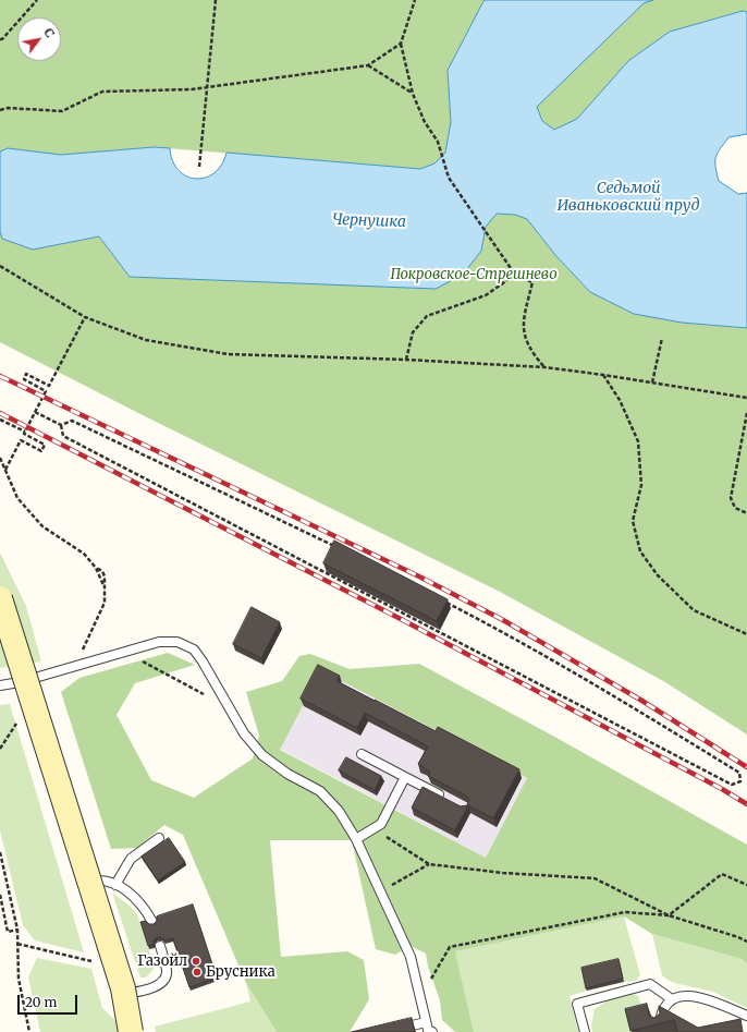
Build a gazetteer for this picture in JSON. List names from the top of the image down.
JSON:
{
  "water": ["Седьмой Иваньковский пруд", "Чернушка"],
  "parks": ["Покровское-Стрешнево"],
  "places": ["Газойл", "Брусника"],
  "scale_bar": "20 m",
  "north": "top right"
}
